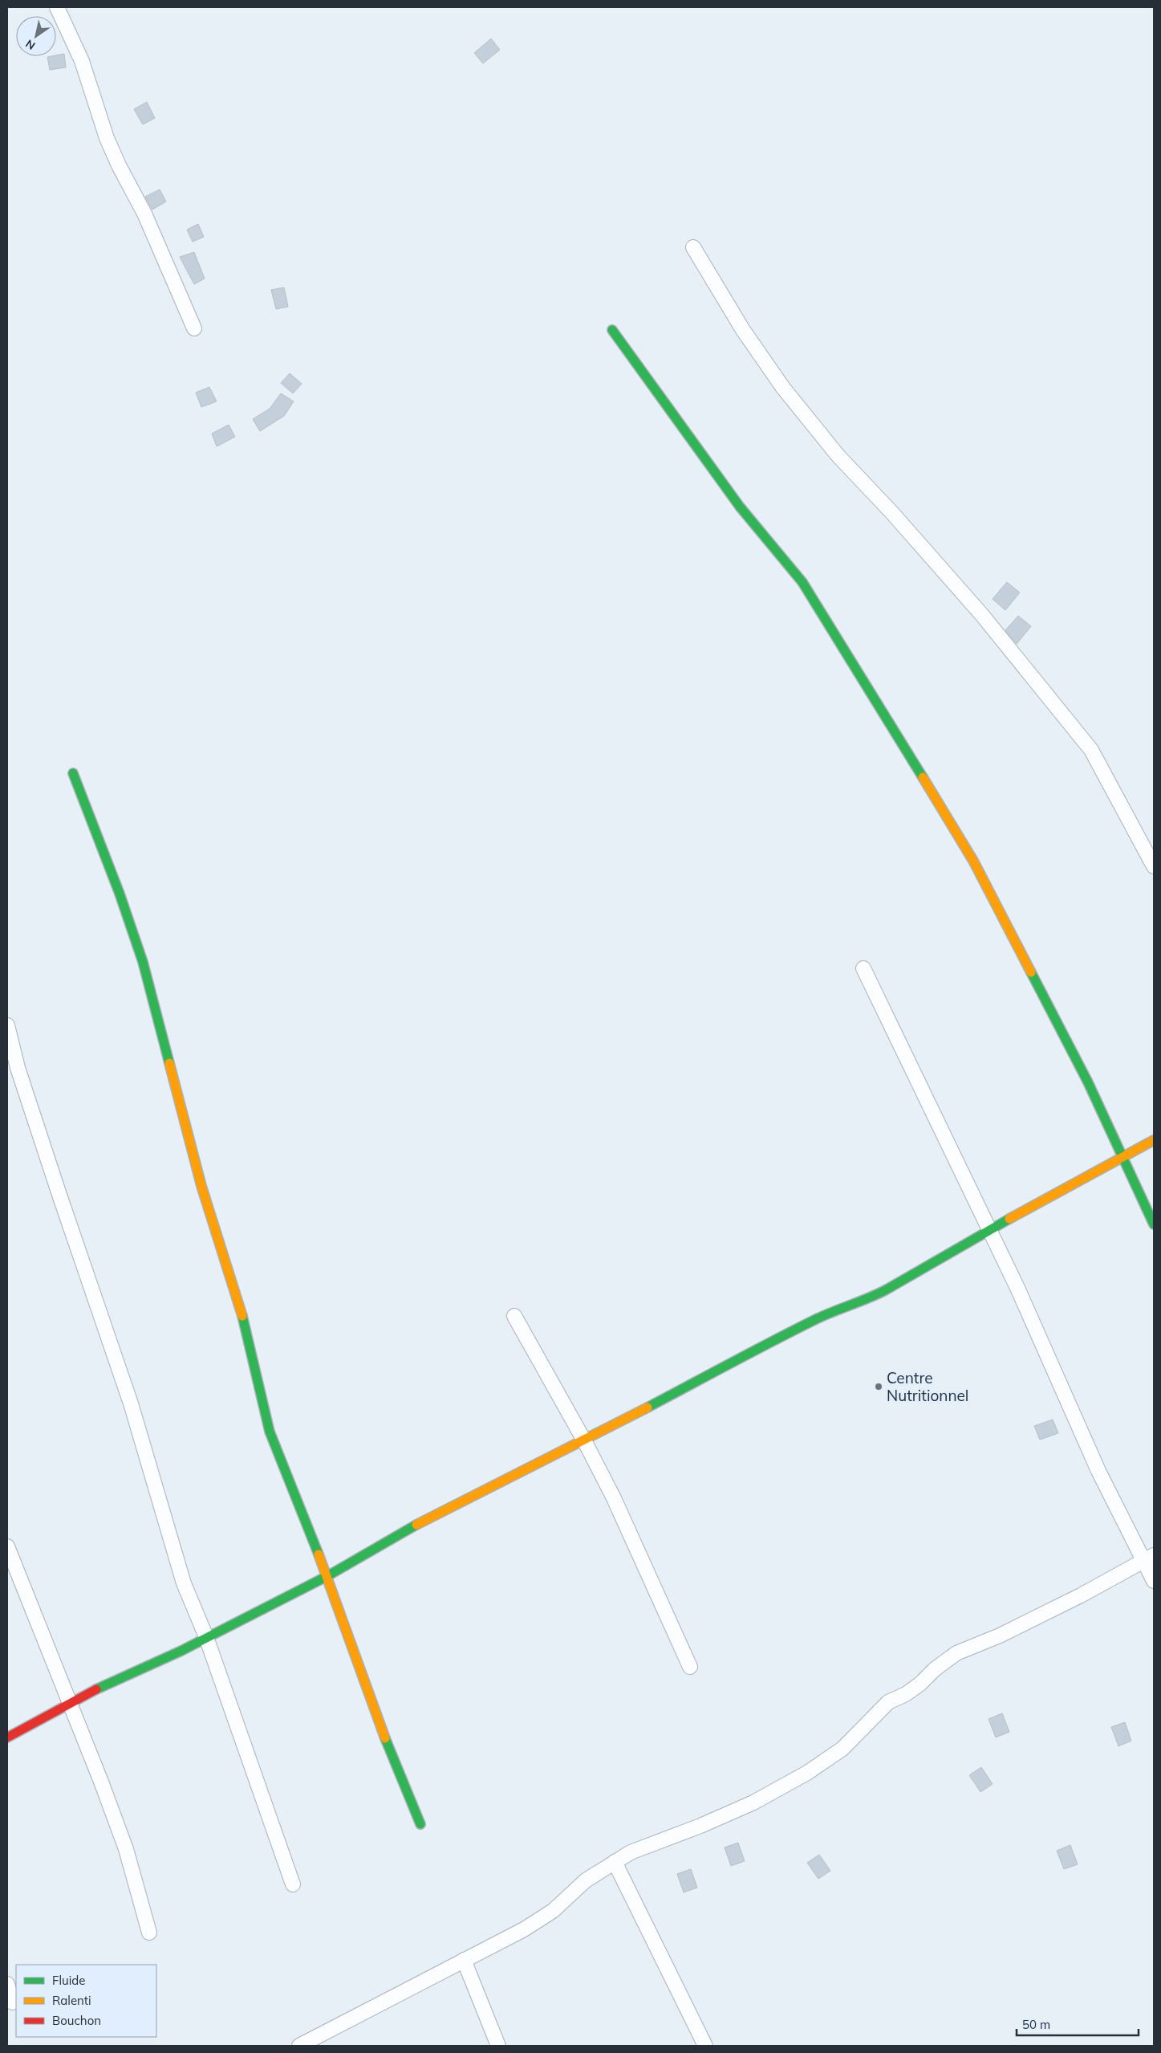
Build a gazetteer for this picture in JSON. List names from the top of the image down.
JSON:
{
  "places": ["Centre Nutritionnel"],
  "legend": ["Fluide", "Ralenti", "Bouchon"],
  "scale_bar": "50 m",
  "north": "bottom left"
}
